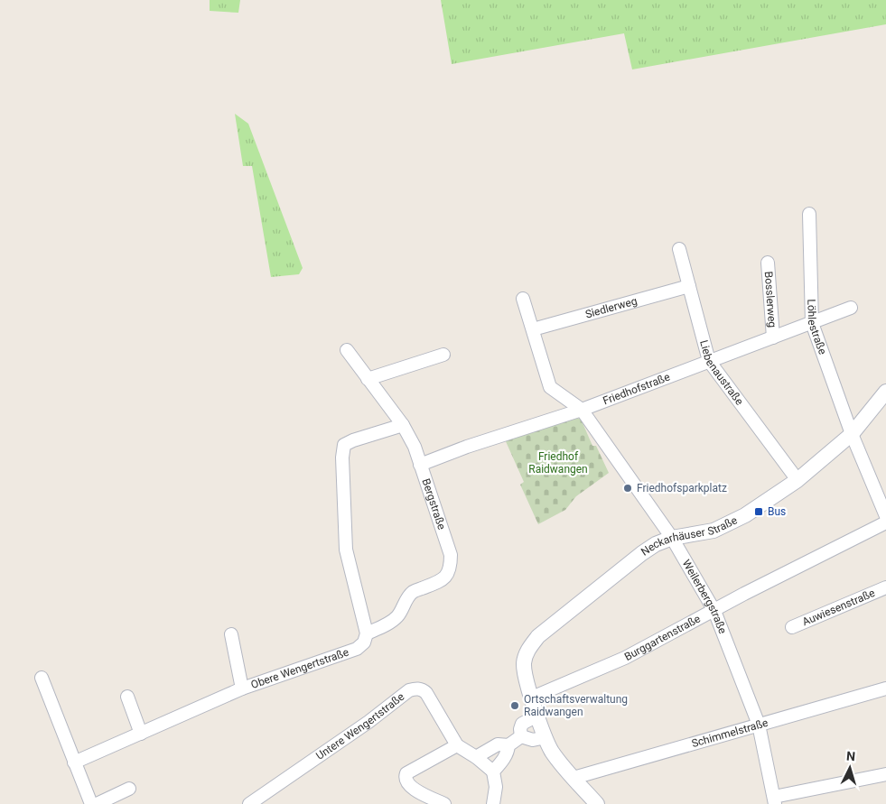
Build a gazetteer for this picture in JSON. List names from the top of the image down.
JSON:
{
  "streets": {
    "street": [
      "Bosslerweg",
      "Siedlerweg",
      "Löhlestraße",
      "Liebenaustraße",
      "Friedhofstraße",
      "Bergstraße",
      "Neckarhäuser Straße",
      "Weilerbergstraße",
      "Auwiesenstraße",
      "Burggartenstraße",
      "Obere Wengertstraße",
      "Untere Wengertstraße",
      "Schimmelstraße"
    ]
  },
  "crossings": [
    ["Bosslerweg", "Friedhofstraße"],
    ["Siedlerweg", "Liebenaustraße"],
    ["Siedlerweg", "Weilerbergstraße"],
    ["Löhlestraße", "Friedhofstraße"],
    ["Löhlestraße", "Neckarhäuser Straße"],
    ["Liebenaustraße", "Friedhofstraße"],
    ["Liebenaustraße", "Neckarhäuser Straße"],
    ["Friedhofstraße", "Bergstraße"],
    ["Friedhofstraße", "Weilerbergstraße"],
    ["Bergstraße", "Obere Wengertstraße"],
    ["Neckarhäuser Straße", "Weilerbergstraße"],
    ["Neckarhäuser Straße", "Burggartenstraße"],
    ["Neckarhäuser Straße", "Schimmelstraße"],
    ["Weilerbergstraße", "Burggartenstraße"],
    ["Weilerbergstraße", "Schimmelstraße"]
  ],
  "parks": ["Friedhof Raidwangen"],
  "places": {
    "other": ["Friedhofsparkplatz", "Ortschaftsverwaltung Raidwangen"],
    "transit": ["Bus"]
  },
  "north": "top"
}
